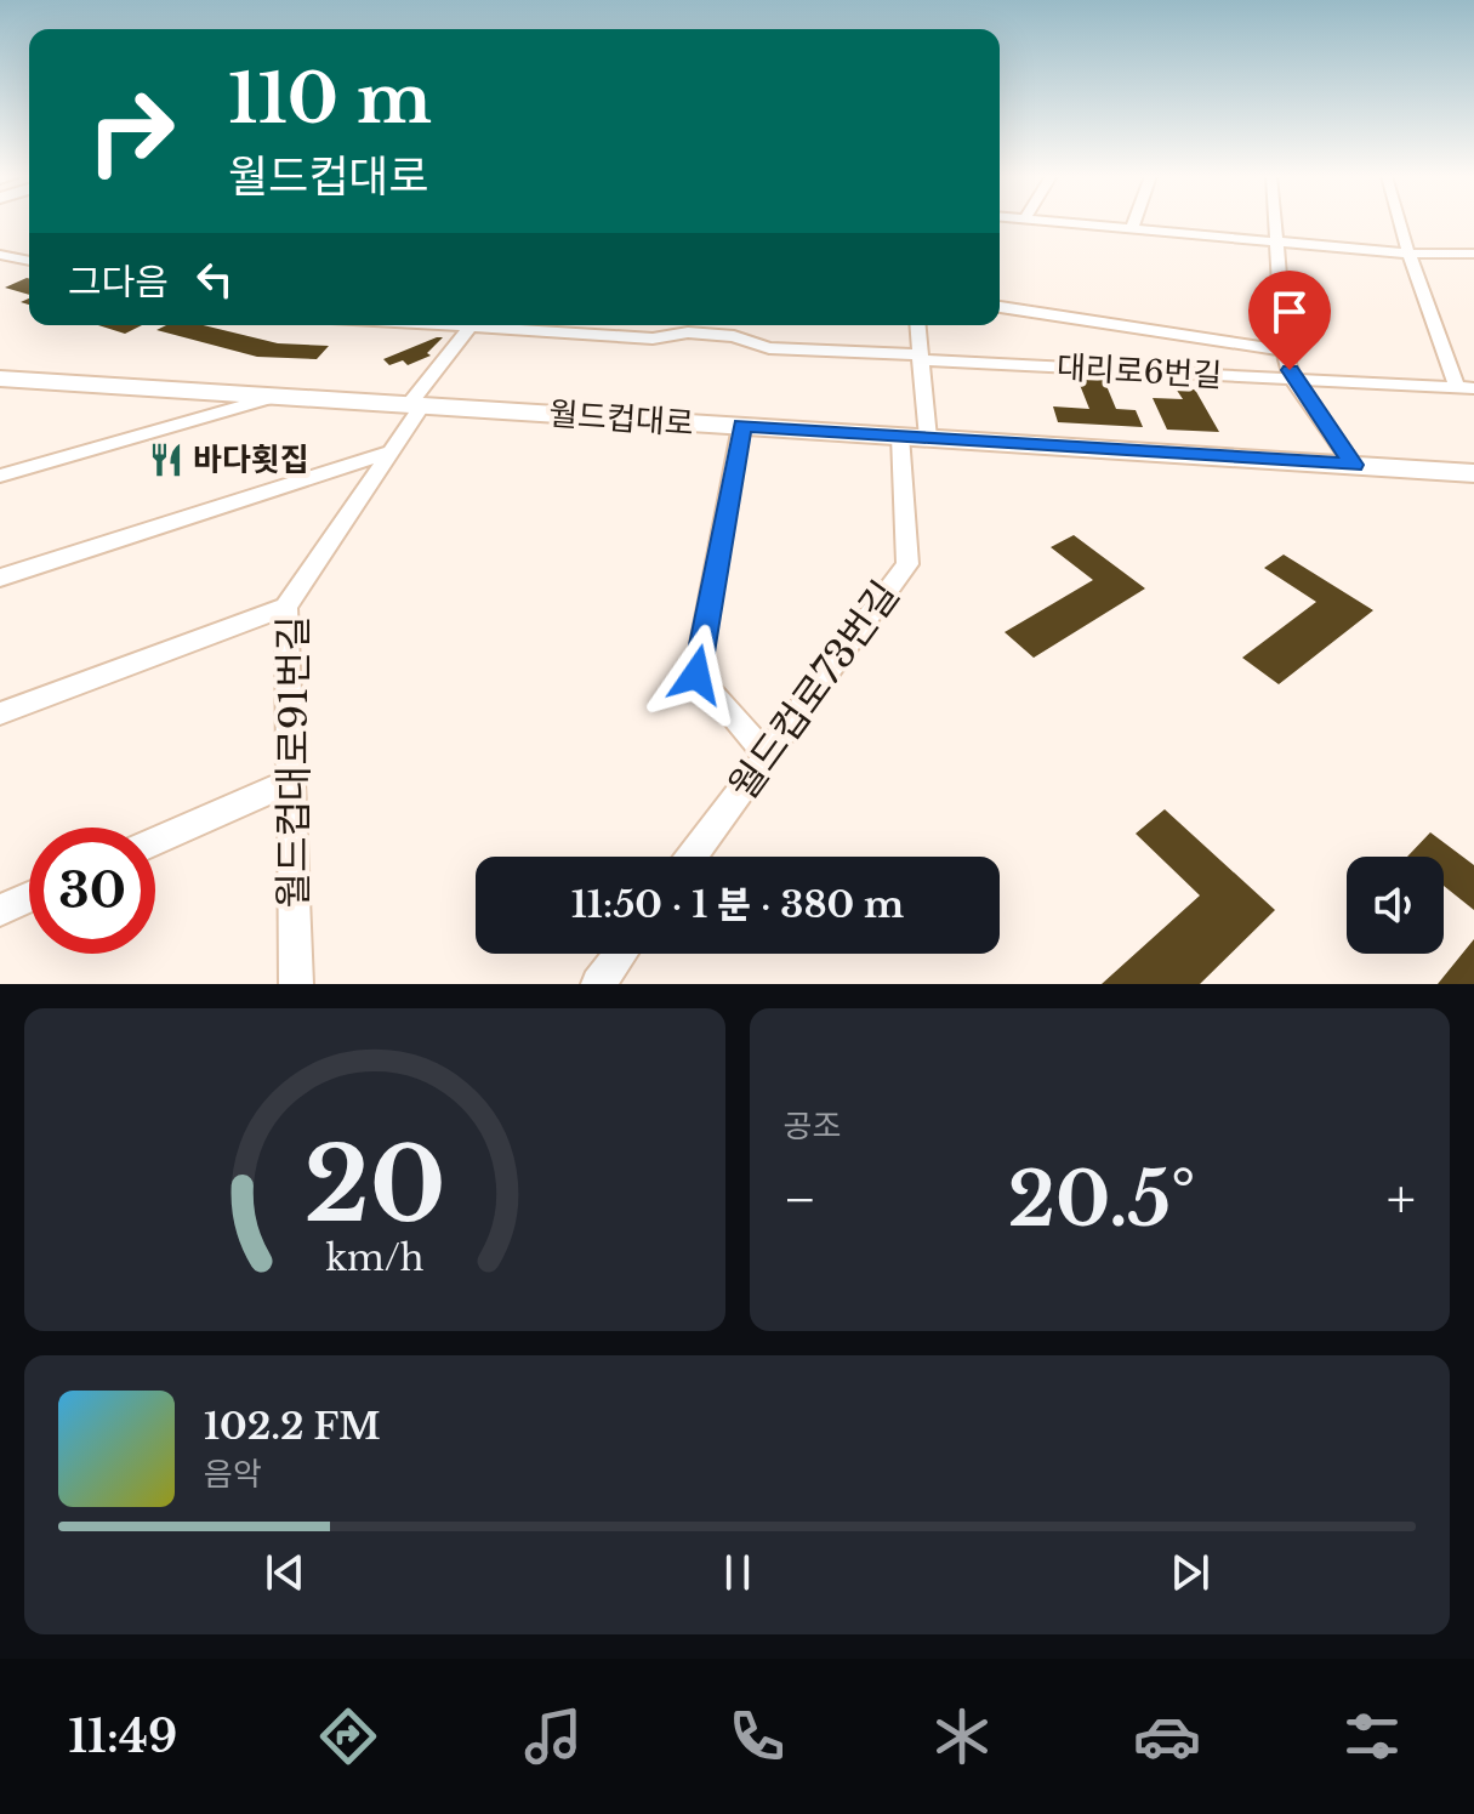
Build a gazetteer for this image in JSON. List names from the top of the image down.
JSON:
{
  "streets": {
    "main road": ["월드컵대로"],
    "street": ["대리로6번길", "월드컵로73번길", "월드컵대로91번길"]
  },
  "crossings": [
    ["월드컵대로", "월드컵로73번길"],
    ["월드컵대로", "월드컵대로91번길"]
  ],
  "places": {
    "restaurant": ["바다횟집"]
  },
  "page": {
    "turn": ["110 m", "월드컵대로"],
    "then": "그다음",
    "limit": "30",
    "trip": "11:50 · 1 분 · 380 m",
    "tile": "공조",
    "heat": ["−", "20.5°", "+"],
    "song": ["102.2 FM", "음악"],
    "tabs": "11:49",
    "gauge": ["20", "km/h"]
  }
}
